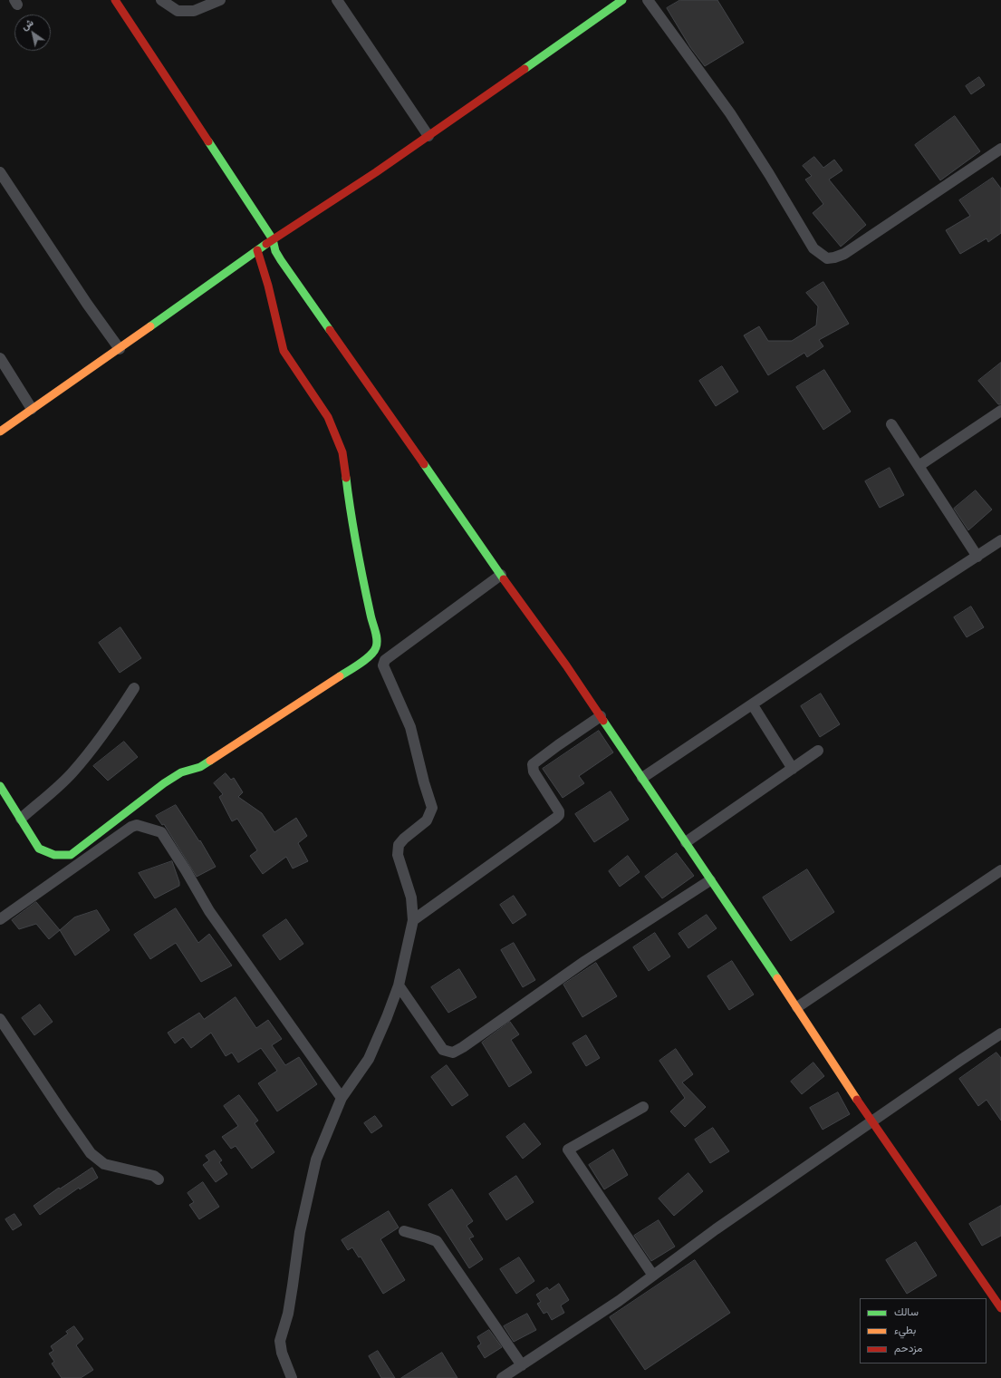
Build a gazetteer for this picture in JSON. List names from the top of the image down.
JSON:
{
  "legend": ["سالك", "بطيء", "مزدحم"],
  "north": "top left"
}
